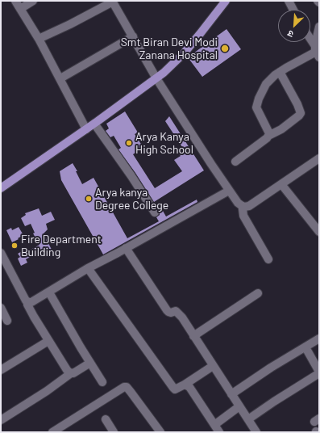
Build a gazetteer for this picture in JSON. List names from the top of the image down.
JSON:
{
  "places": [
    "Smt Biran Devi Modi Zanana Hospital",
    "Arya Kanya High School",
    "Arya kanya Degree College",
    "Fire Department Building"
  ],
  "north": "bottom left"
}
